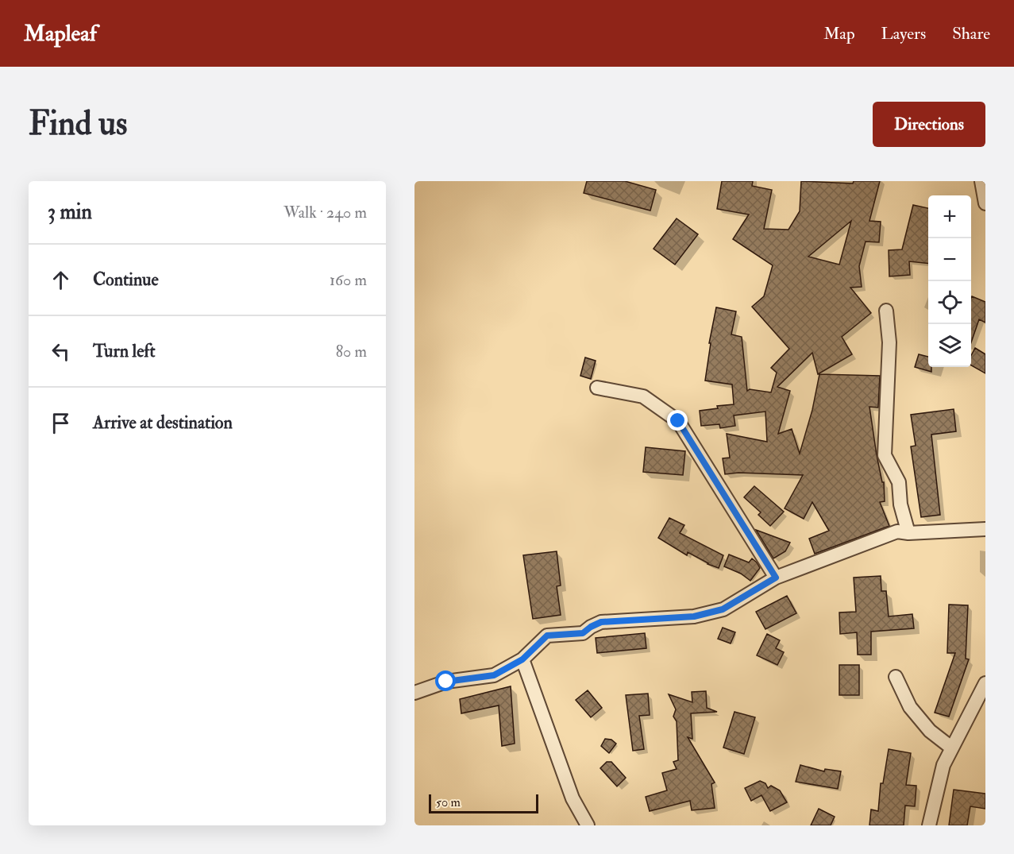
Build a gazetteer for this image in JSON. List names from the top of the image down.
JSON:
{
  "scale_bar": "50 m",
  "page": {
    "header": "Mapleaf",
    "nav": ["Map", "Layers", "Share"],
    "buttons": "Directions",
    "title": "Find us",
    "heading": ["3 min", "Walk · 240 m"],
    "map_buttons": ["+", "−"],
    "list": [
      ["Continue", "160 m"],
      ["Turn left", "80 m"],
      "Arrive at destination"
    ],
    "scale": "50 m"
  }
}
